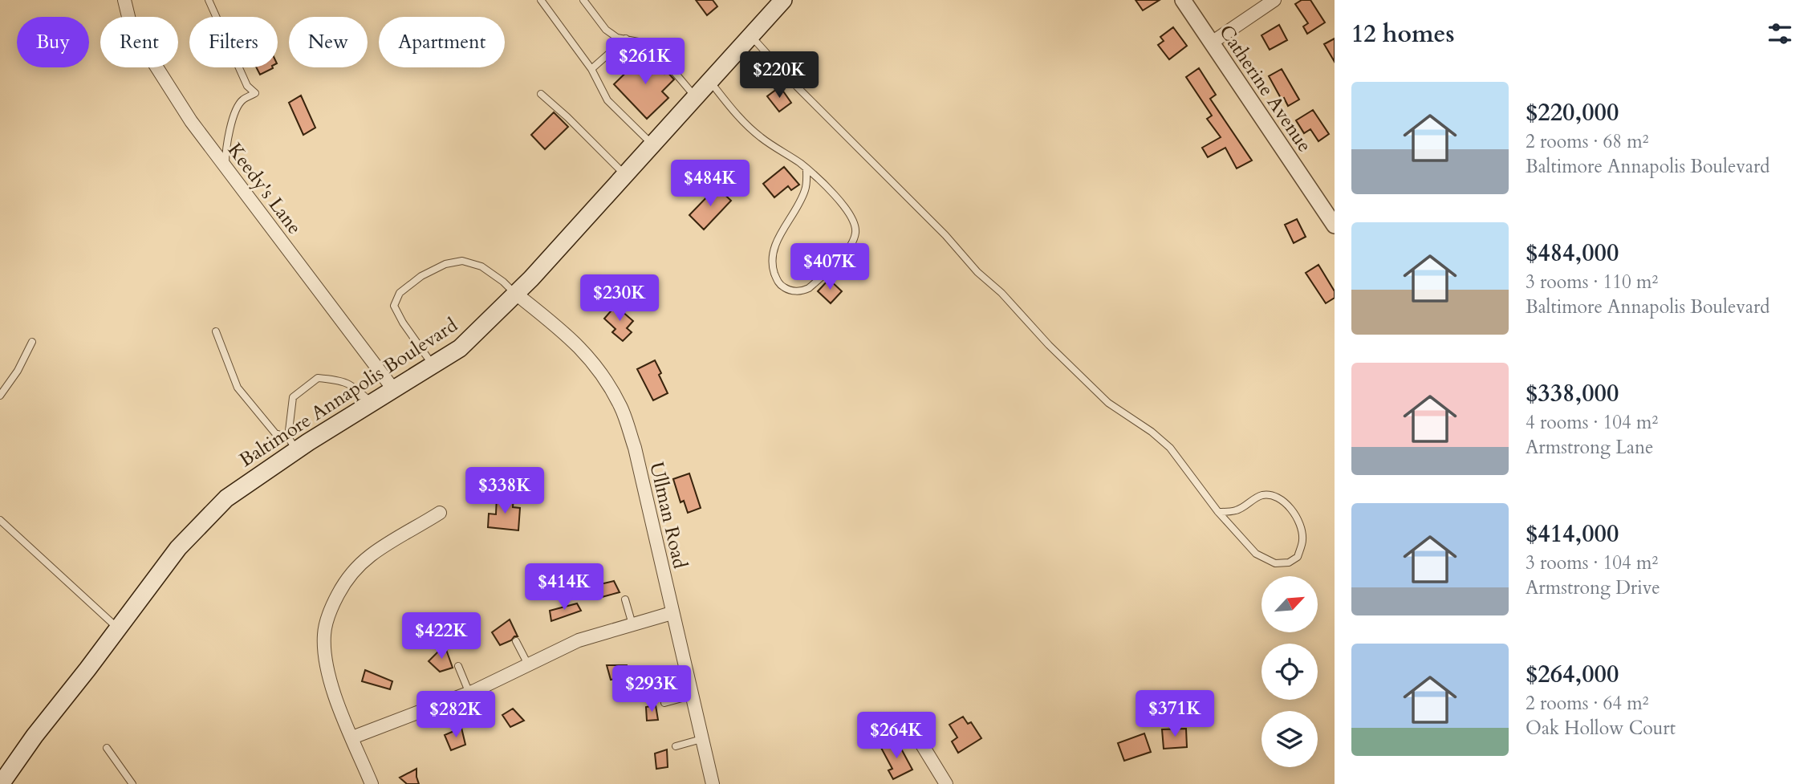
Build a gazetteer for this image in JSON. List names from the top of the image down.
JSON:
{
  "streets": {
    "main road": ["Baltimore Annapolis Boulevard"],
    "street": ["Catherine Avenue", "Keedy's Lane", "Ullman Road"]
  },
  "crossings": [
    ["Keedy's Lane", "Baltimore Annapolis Boulevard"],
    ["Baltimore Annapolis Boulevard", "Ullman Road"]
  ],
  "north": "top right",
  "page": {
    "heading": "12 homes",
    "chip": [
      "Buy",
      "Rent",
      "Filters",
      "New",
      "Apartment"
    ],
    "price": [
      "$261K",
      "$220K",
      "$484K",
      "$407K",
      "$230K",
      "$338K",
      "$414K",
      "$422K",
      "$293K",
      "$371K",
      "$282K",
      "$264K"
    ],
    "list": [
      {
        "name": "$220,000",
        "note": "2 rooms · 68 m² · Baltimore Annapolis Boulevard"
      },
      {
        "name": "$484,000",
        "note": "3 rooms · 110 m² · Baltimore Annapolis Boulevard"
      },
      {
        "name": "$338,000",
        "note": "4 rooms · 104 m² · Armstrong Lane"
      },
      {
        "name": "$414,000",
        "note": "3 rooms · 104 m² · Armstrong Drive"
      },
      {
        "name": "$264,000",
        "note": "2 rooms · 64 m² · Oak Hollow Court"
      }
    ]
  }
}
